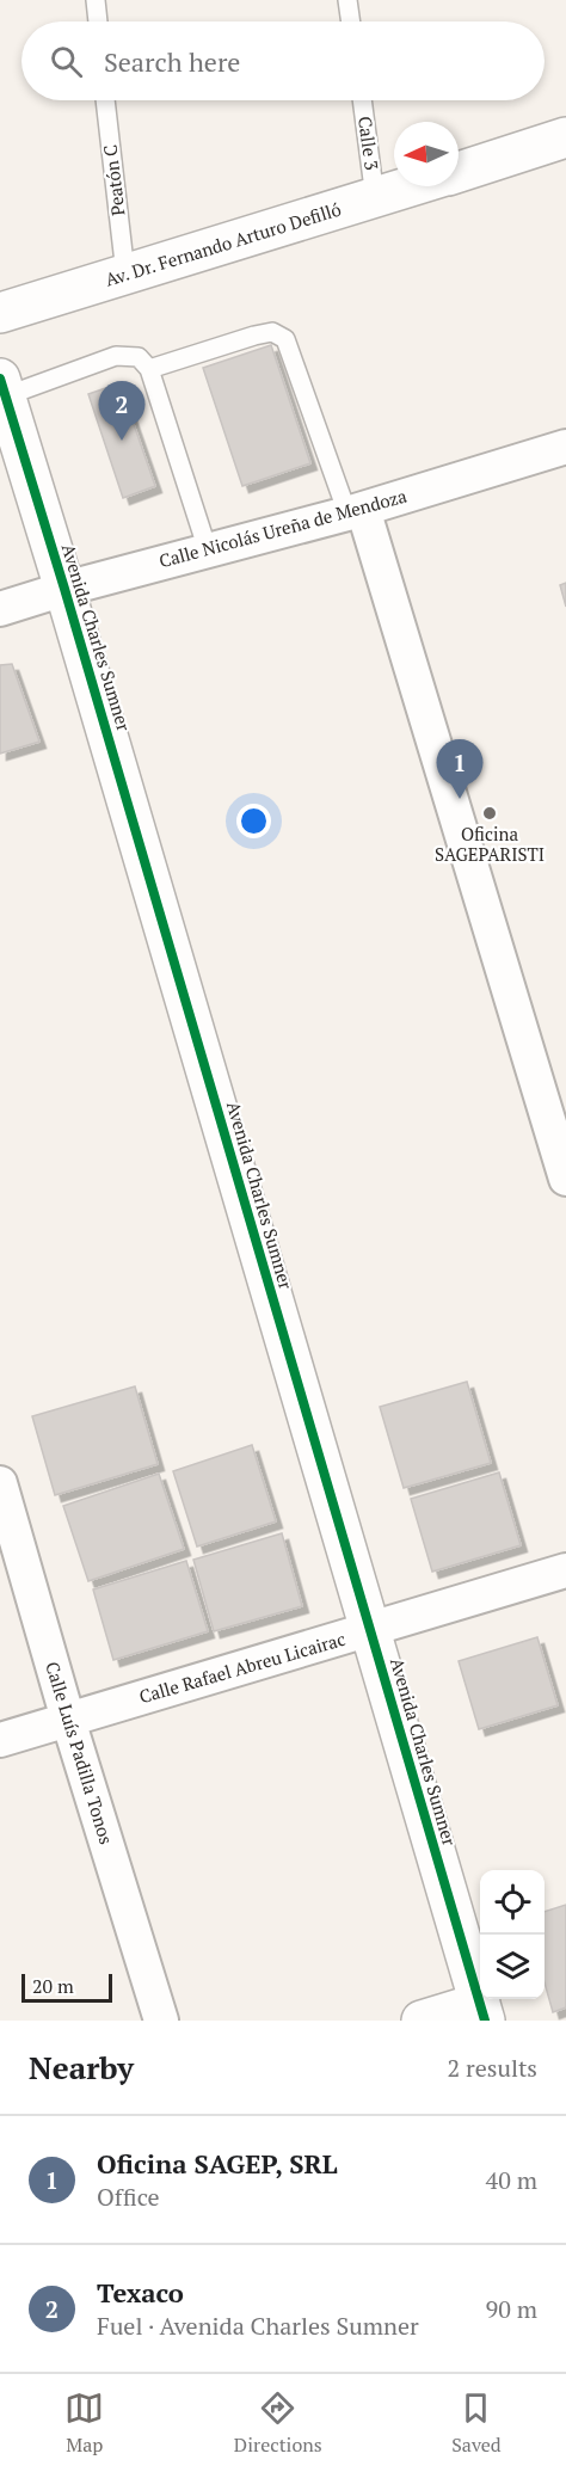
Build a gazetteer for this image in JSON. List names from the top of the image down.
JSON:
{
  "streets": {
    "street": [
      "Av. Dr. Fernando Arturo Defilló",
      "Calle Nicolás Ureña de Mendoza",
      "Avenida Charles Sumner",
      "Calle Rafael Abreu Licairac",
      "Calle Luís Padilla Tonos"
    ],
    "lane": ["Calle 3", "Peatón C"]
  },
  "crossings": [
    ["Calle 3", "Av. Dr. Fernando Arturo Defilló"],
    ["Peatón C", "Av. Dr. Fernando Arturo Defilló"],
    ["Calle Nicolás Ureña de Mendoza", "Avenida Charles Sumner"],
    ["Avenida Charles Sumner", "Calle Rafael Abreu Licairac"],
    ["Calle Rafael Abreu Licairac", "Calle Luís Padilla Tonos"]
  ],
  "places": ["Oficina SAGEPARISTI"],
  "scale_bar": "20 m",
  "north": "left",
  "page": {
    "search": "Search here",
    "pins": ["2", "1"],
    "scale": "20 m",
    "heading": ["Nearby", "2 results"],
    "list": [
      {
        "mark": "1",
        "name": "Oficina SAGEP, SRL",
        "note": "Office",
        "value": "40 m"
      },
      {
        "mark": "2",
        "name": "Texaco",
        "note": "Fuel · Avenida Charles Sumner",
        "value": "90 m"
      }
    ],
    "nav": ["Map", "Directions", "Saved"]
  }
}
